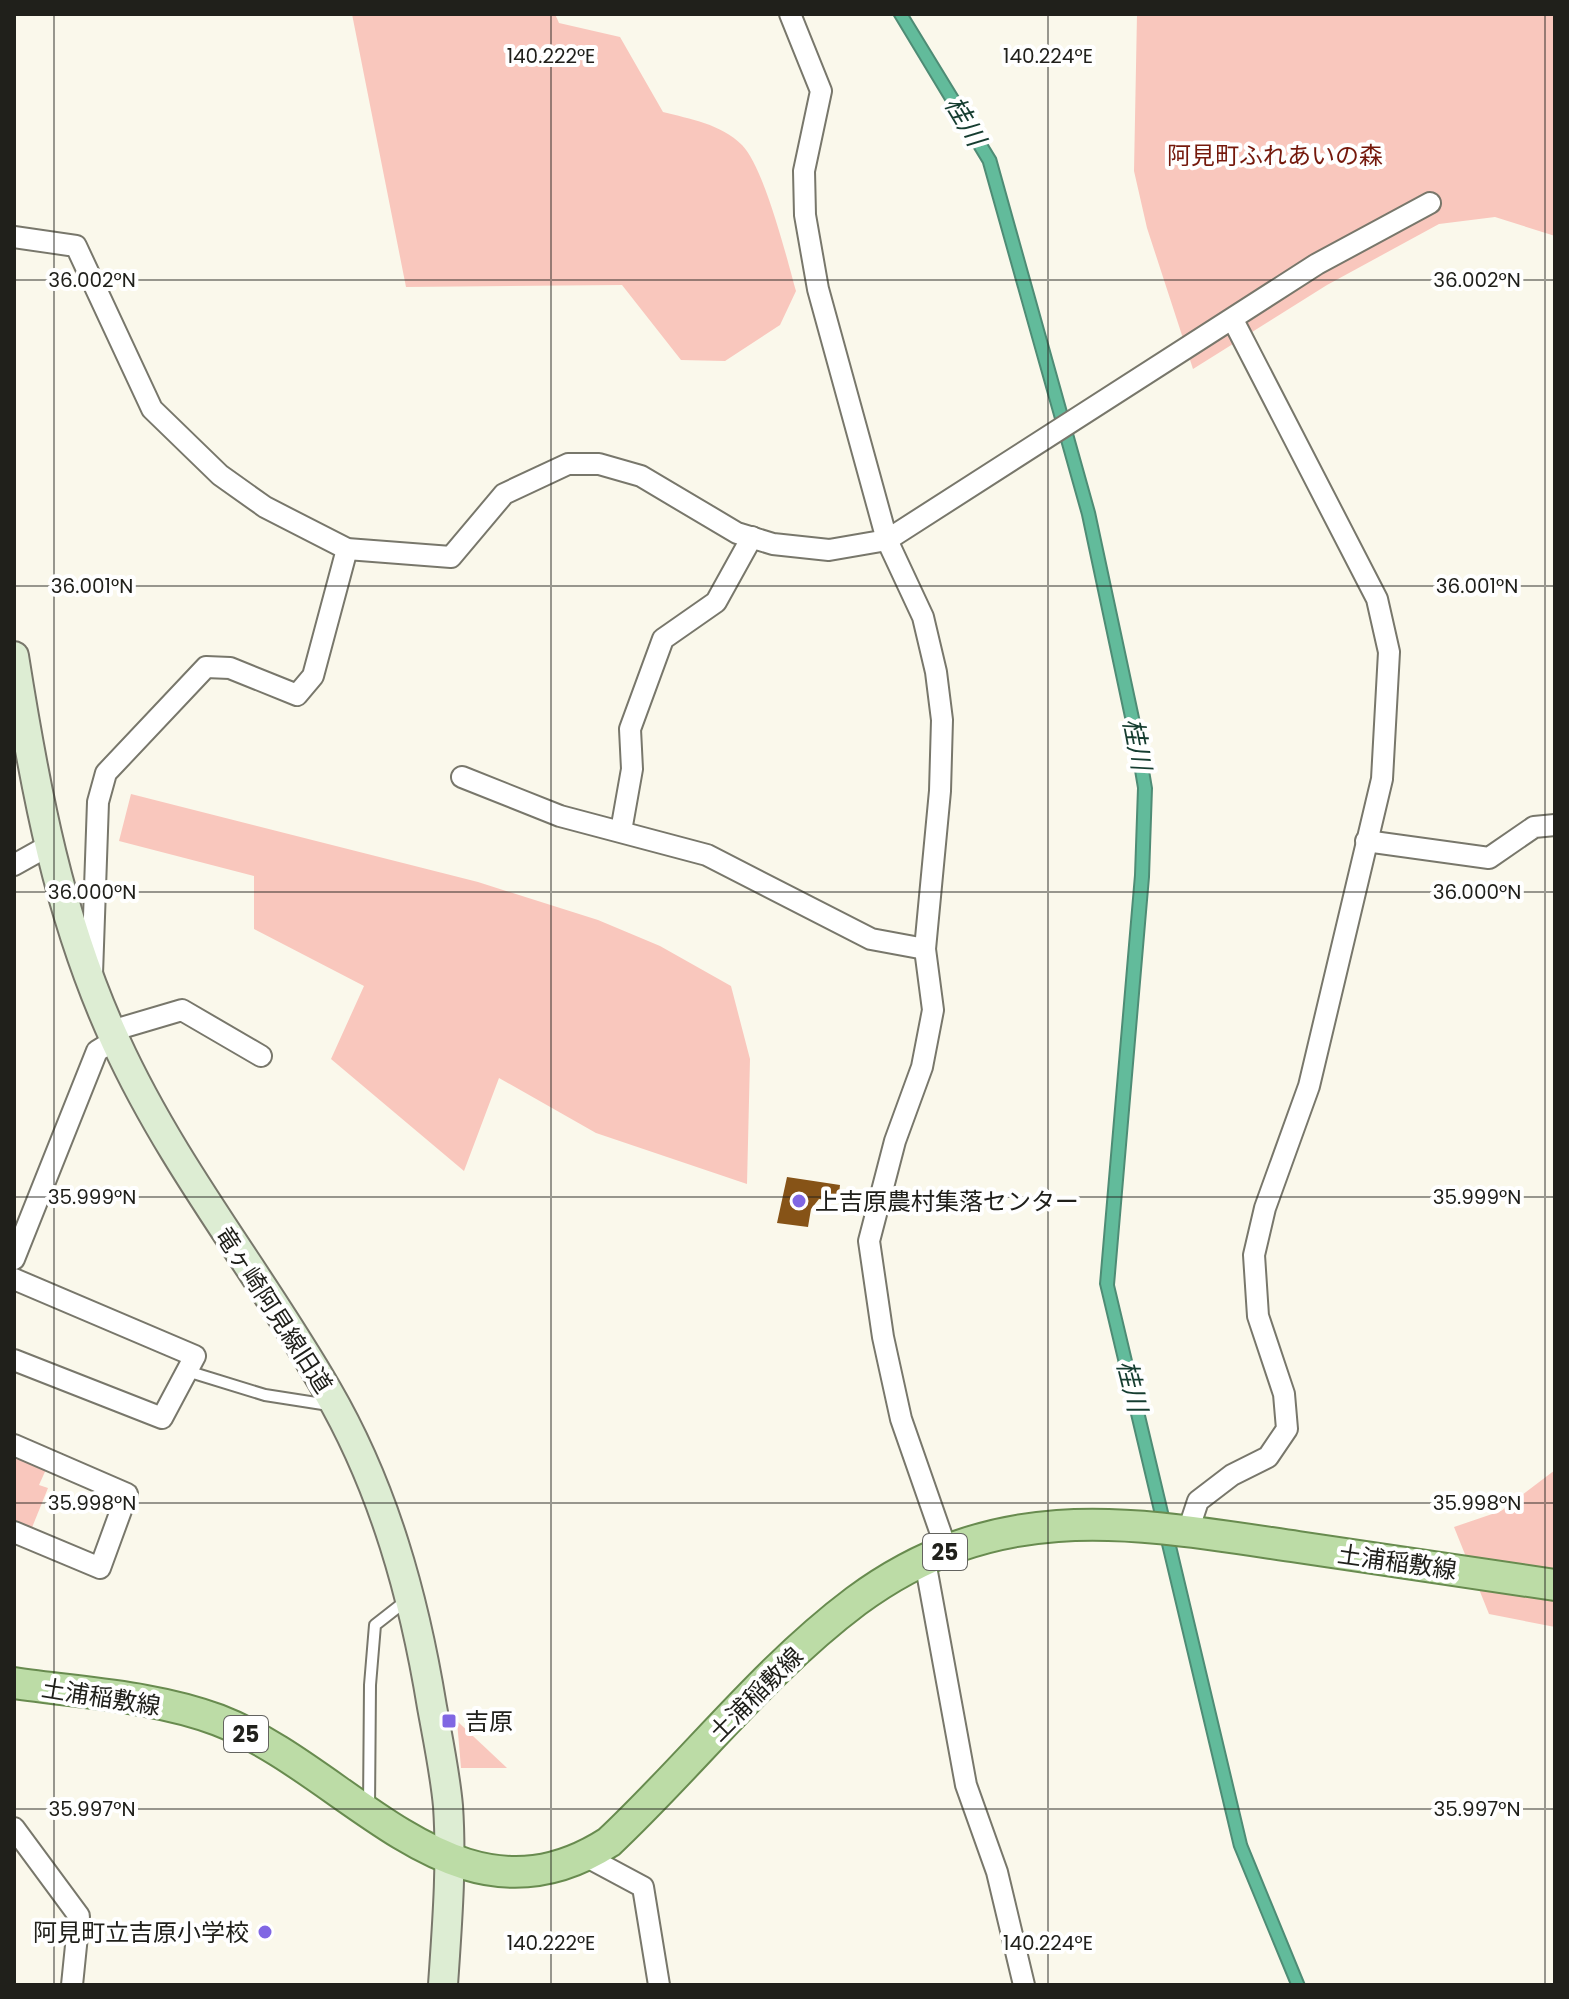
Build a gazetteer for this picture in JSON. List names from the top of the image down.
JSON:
{
  "streets": {
    "main road": ["25", "土浦稲敷線"],
    "street": ["竜ヶ崎阿見線旧道"]
  },
  "crossings": [
    ["竜ヶ崎阿見線旧道", "土浦稲敷線"]
  ],
  "water": ["桂川"],
  "parks": ["阿見町ふれあいの森"],
  "places": {
    "other": ["上吉原農村集落センター", "阿見町立吉原小学校"],
    "transit": ["吉原"]
  },
  "coordinates": [
    "140.222°E",
    "140.224°E",
    "36.002°N",
    "36.001°N",
    "36.000°N",
    "35.999°N",
    "35.998°N",
    "35.997°N"
  ]
}
